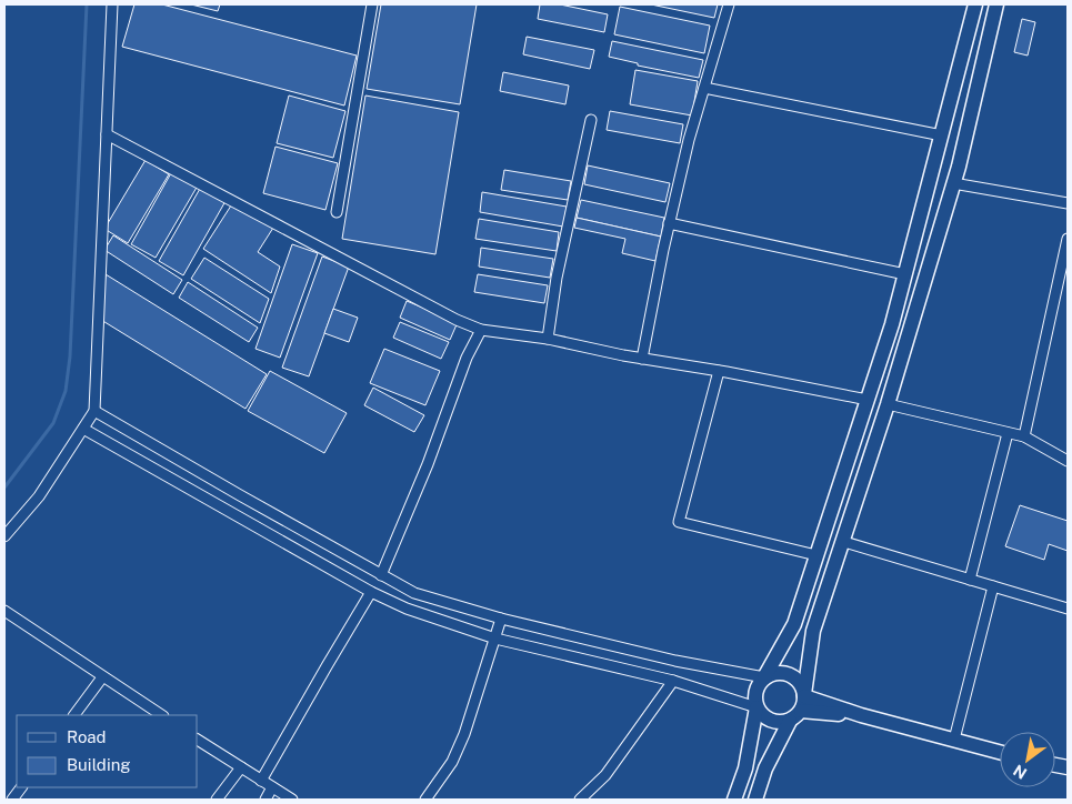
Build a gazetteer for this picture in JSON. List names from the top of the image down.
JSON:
{
  "legend": ["Road", "Building"],
  "north": "bottom left"
}
